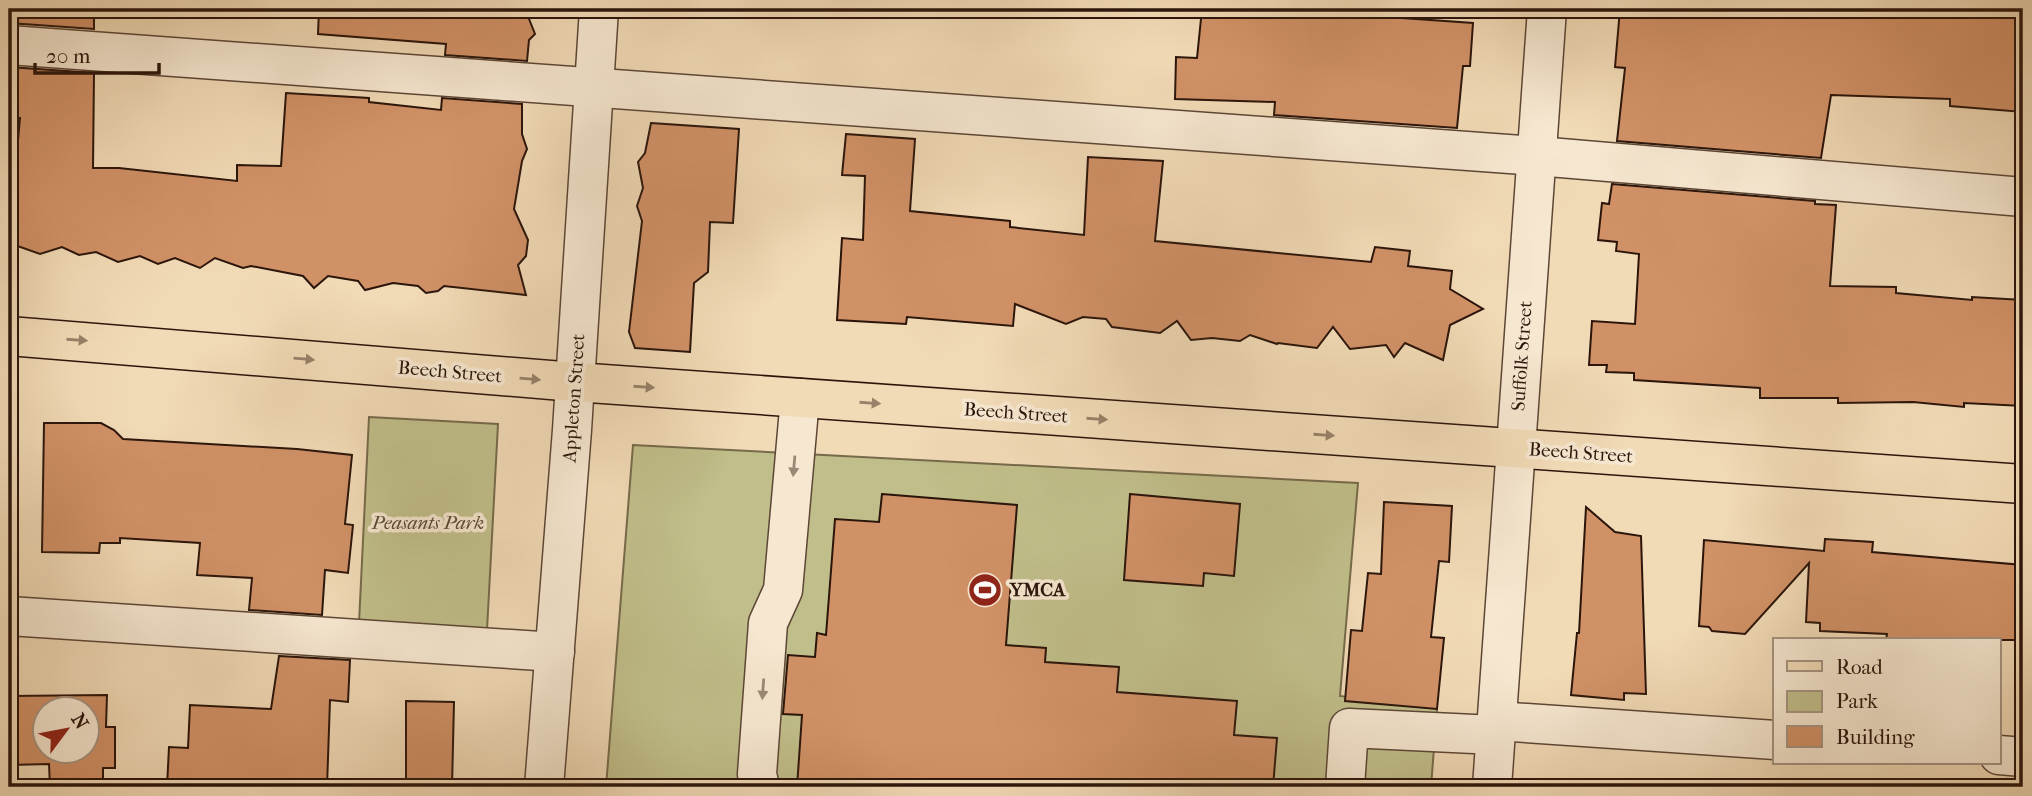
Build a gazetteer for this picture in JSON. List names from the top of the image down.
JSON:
{
  "streets": {
    "main road": ["Beech Street"],
    "street": ["Suffolk Street", "Appleton Street"]
  },
  "crossings": [
    ["Suffolk Street", "Beech Street"],
    ["Beech Street", "Appleton Street"]
  ],
  "one_way": ["Beech Street"],
  "parks": ["Peasants Park"],
  "places": {
    "sports": ["YMCA"]
  },
  "legend": ["Road", "Park", "Building"],
  "scale_bar": "20 m",
  "north": "top right"
}
